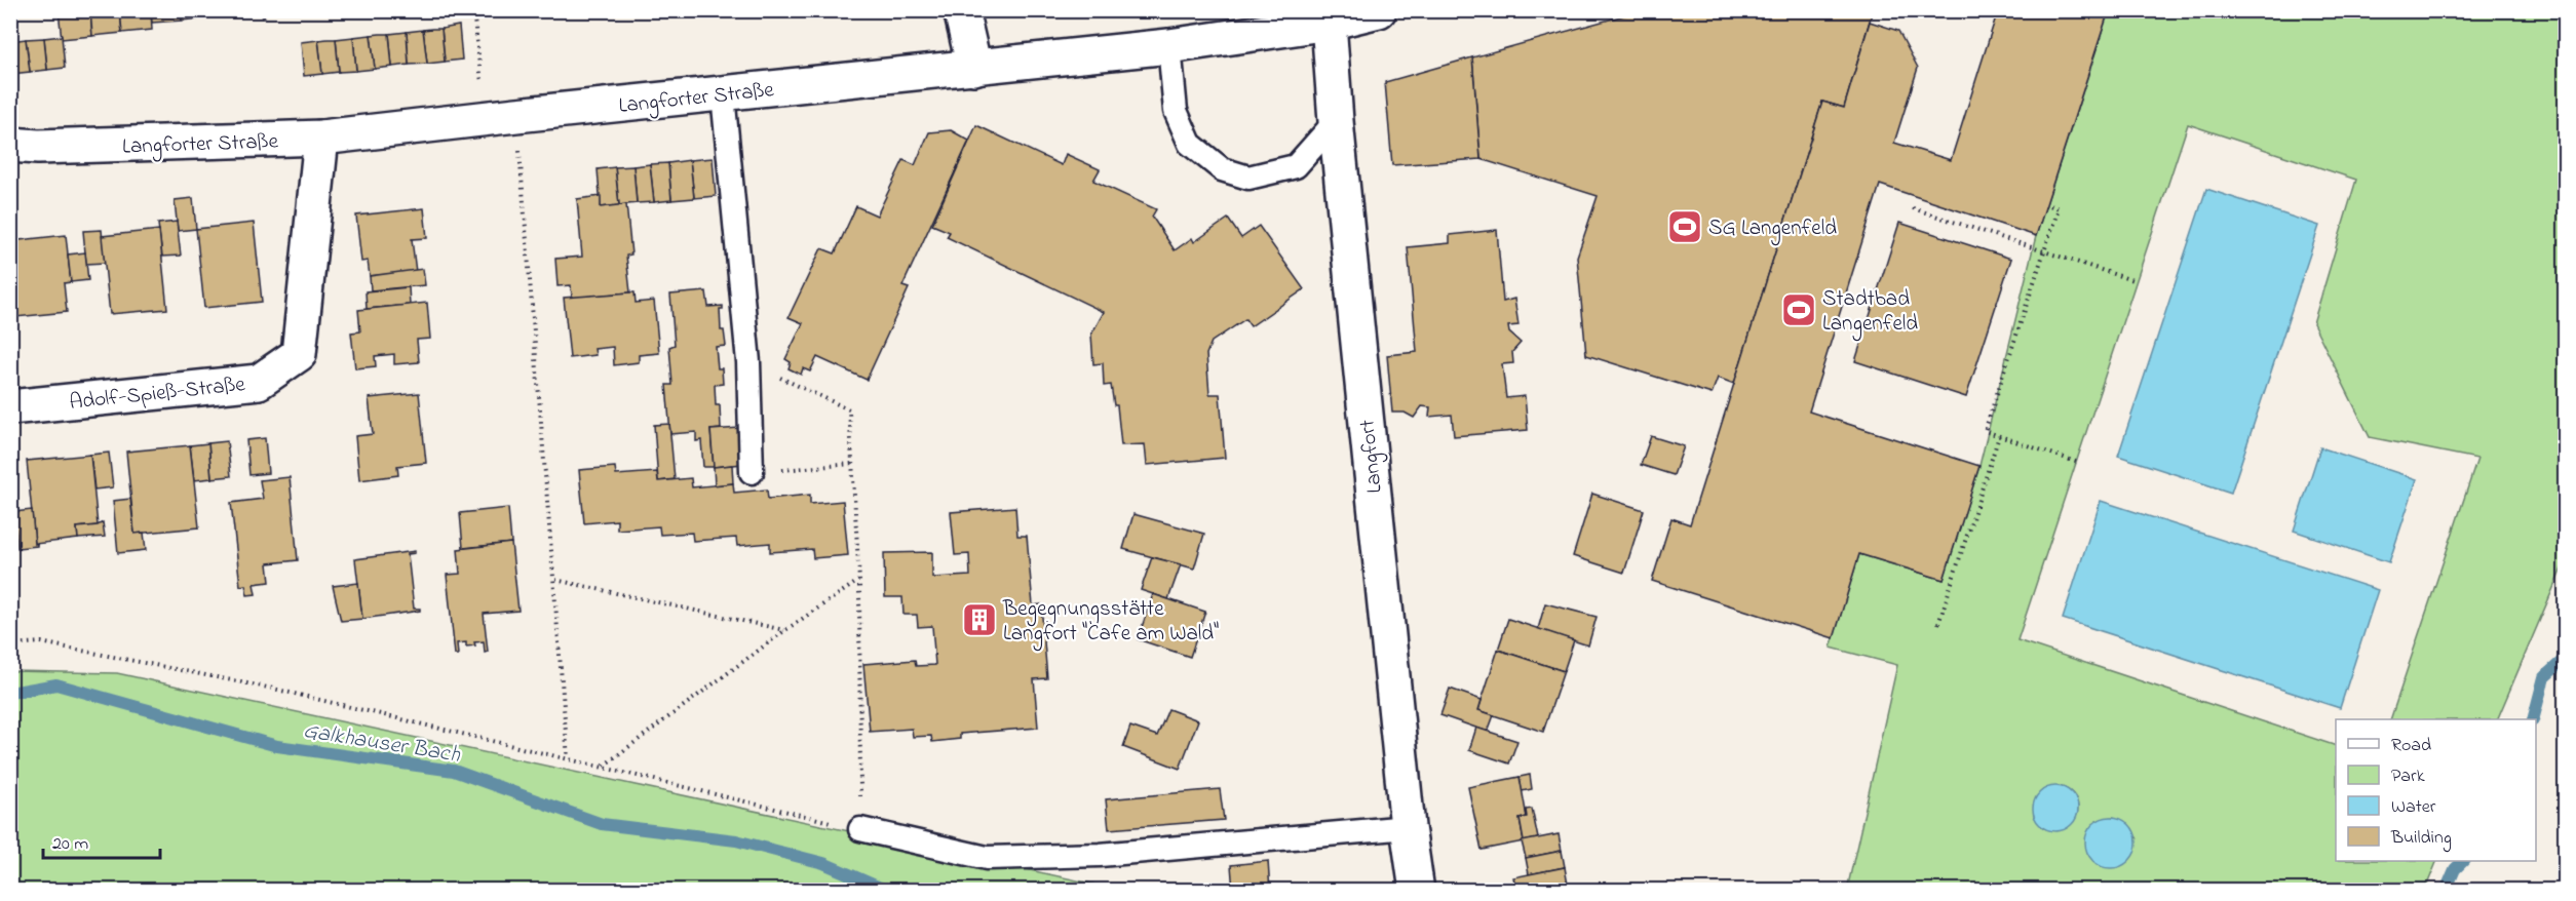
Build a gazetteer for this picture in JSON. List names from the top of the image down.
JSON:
{
  "streets": {
    "street": ["Langforter Straße", "Adolf-Spieß-Straße", "Langfort"]
  },
  "crossings": [
    ["Langforter Straße", "Adolf-Spieß-Straße"],
    ["Langforter Straße", "Langfort"]
  ],
  "water": ["Galkhauser Bach"],
  "places": {
    "sports": ["SG Langenfeld", "Stadtbad Langenfeld"],
    "building": ["Begegnungsstätte Langfort \"Cafe am Wald\""]
  },
  "legend": [
    "Road",
    "Park",
    "Water",
    "Building"
  ],
  "scale_bar": "20 m"
}
